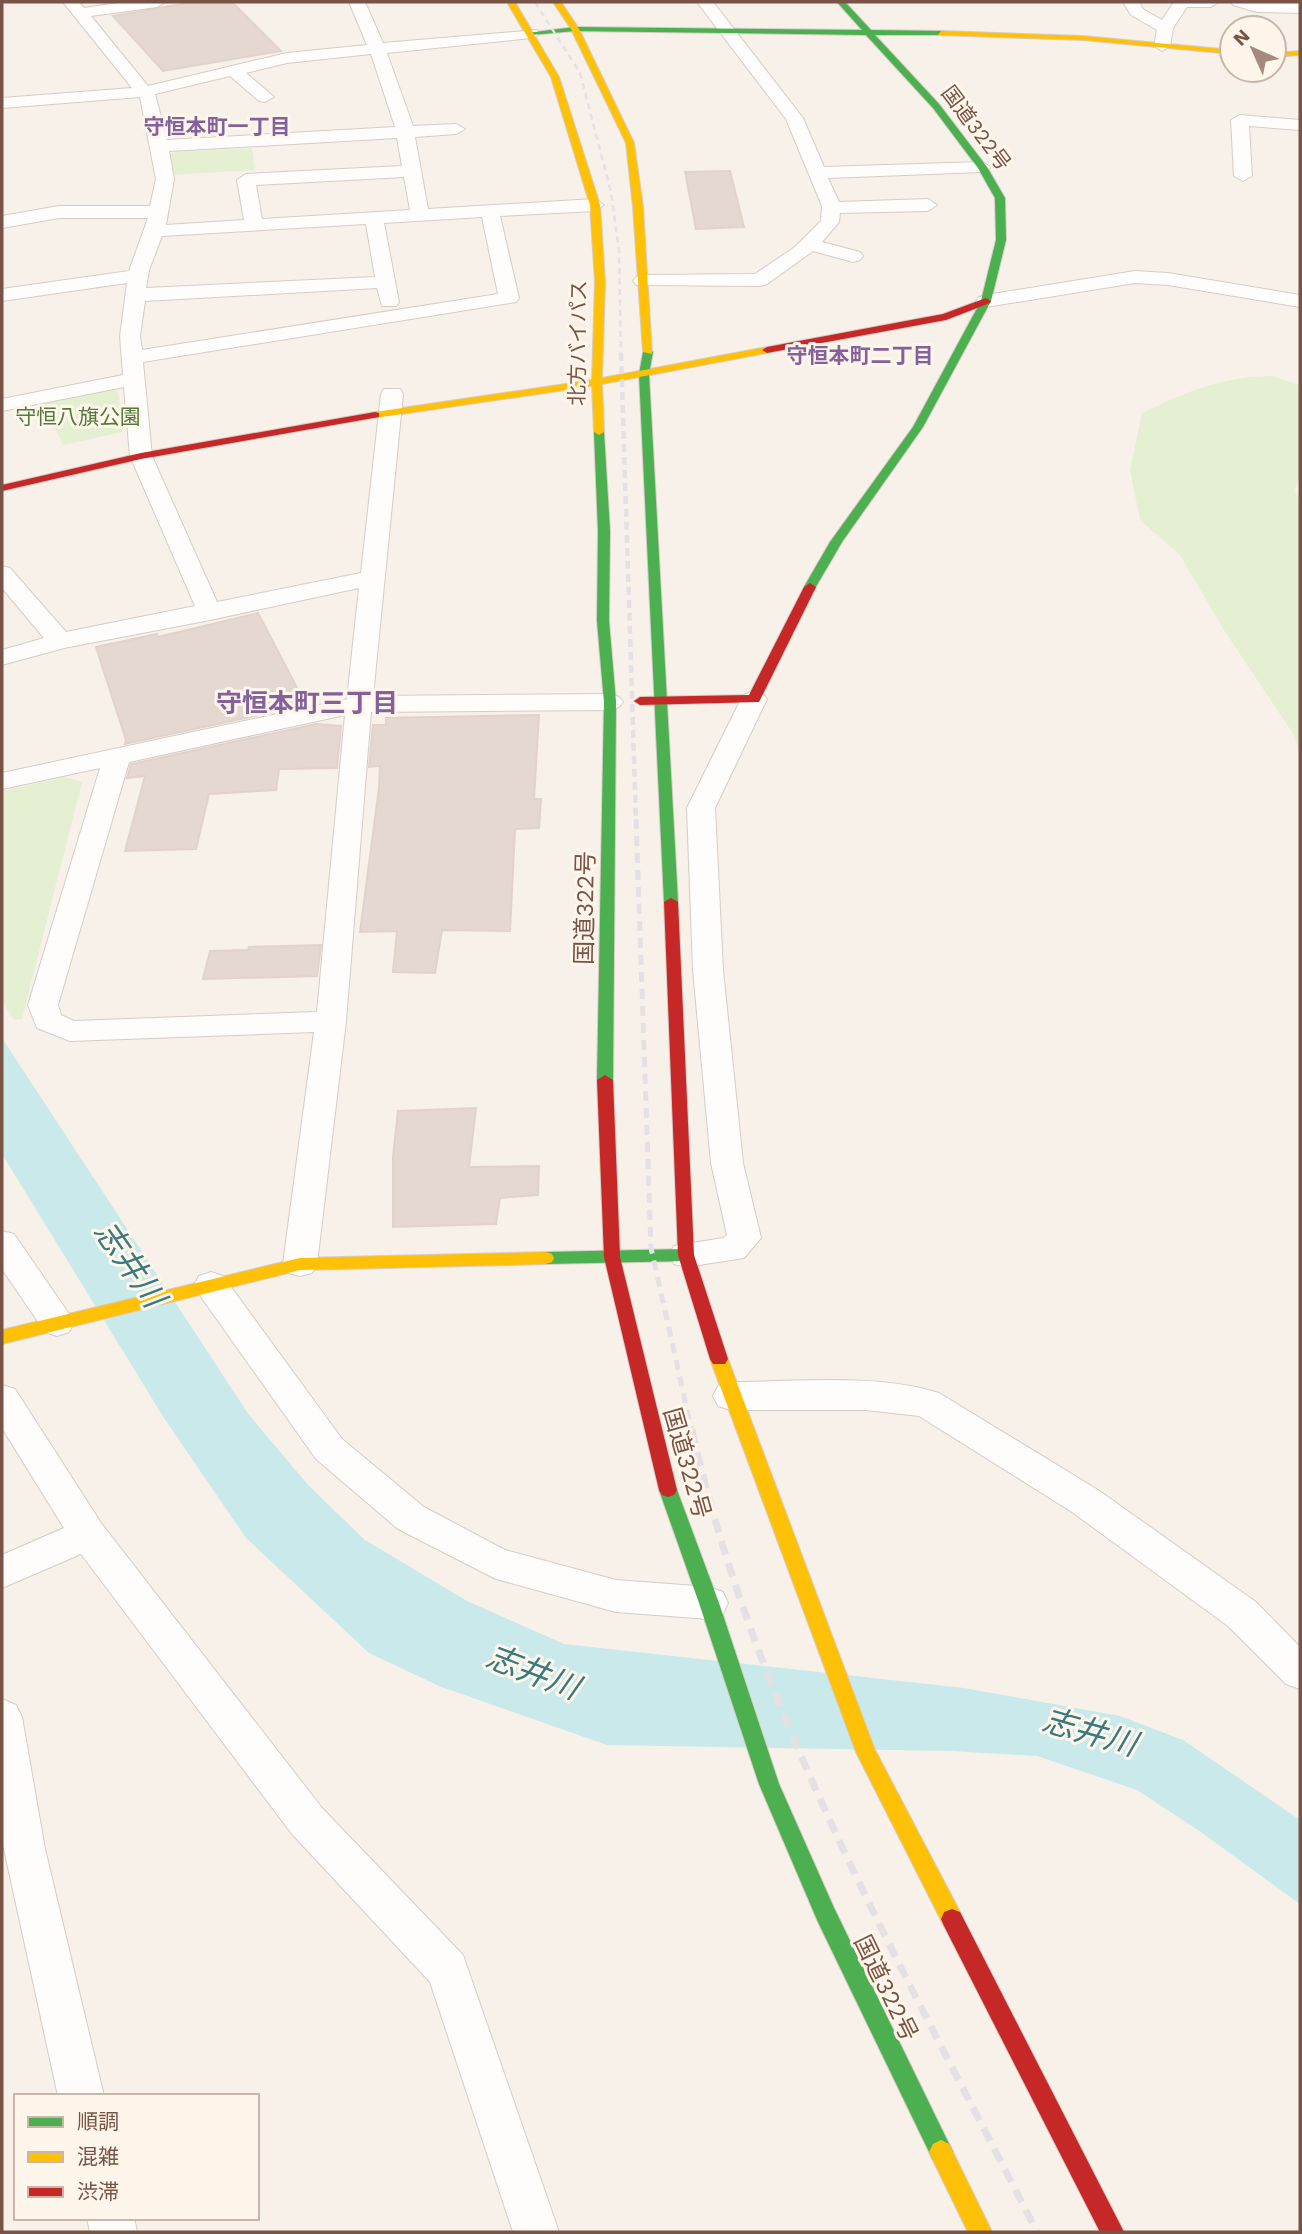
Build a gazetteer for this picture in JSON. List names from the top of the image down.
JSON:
{
  "streets": {
    "main road": ["国道322号", "北方バイパス"]
  },
  "crossings": [
    ["国道322号", "北方バイパス"]
  ],
  "districts": ["守恒本町一丁目", "守恒本町二丁目", "守恒本町三丁目"],
  "water": ["志井川"],
  "parks": ["守恒八旗公園"],
  "legend": ["順調", "混雑", "渋滞"],
  "north": "top left"
}
